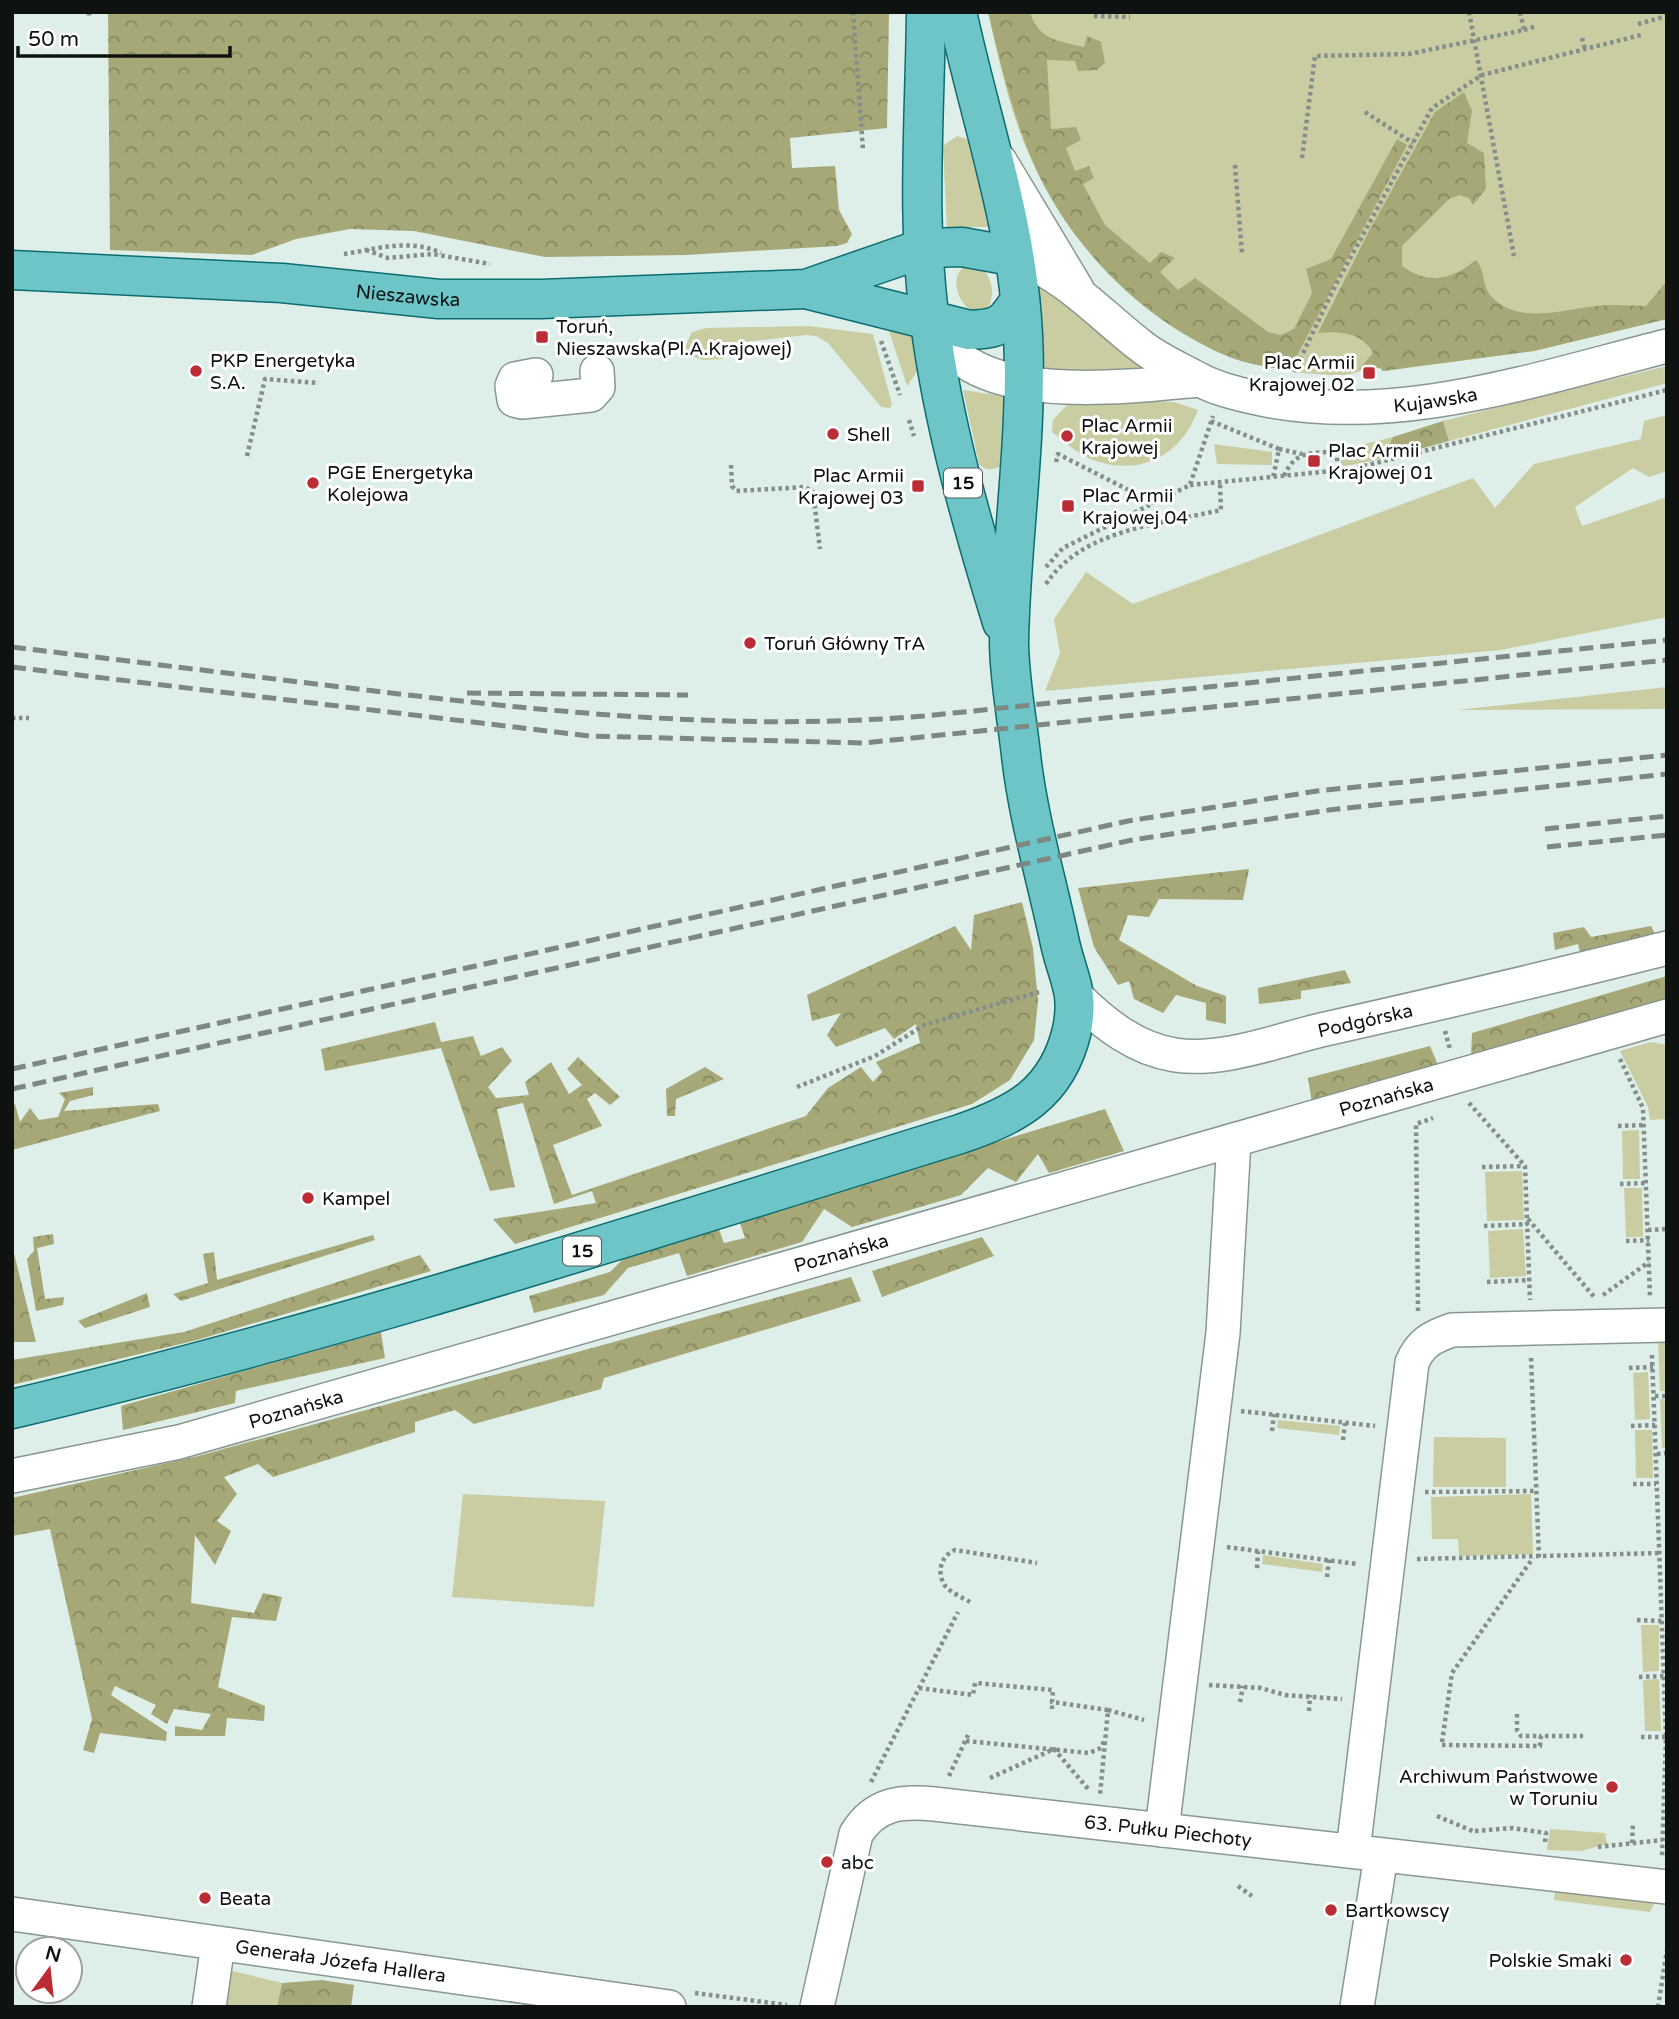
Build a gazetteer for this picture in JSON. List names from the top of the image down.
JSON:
{
  "streets": {
    "main road": ["Nieszawska", "15"],
    "street": [
      "Kujawska",
      "Podgórska",
      "Poznańska",
      "63. Pułku Piechoty",
      "Generała Józefa Hallera"
    ]
  },
  "crossings": [
    ["Nieszawska", "Kujawska"],
    ["Nieszawska", "15"],
    ["Kujawska", "15"],
    ["15", "Podgórska"]
  ],
  "places": {
    "transit": [
      "Toruń, Nieszawska(Pl.A.Krajowej)",
      "Plac Armii Krajowej 02",
      "Plac Armii Krajowej 01",
      "Plac Armii Krajowej 03",
      "Plac Armii Krajowej 04"
    ],
    "other": [
      "PKP Energetyka S.A.",
      "Shell",
      "Plac Armii Krajowej",
      "PGE Energetyka Kolejowa",
      "Toruń Główny TrA",
      "Kampel",
      "Archiwum Państwowe w Toruniu",
      "abc",
      "Beata",
      "Bartkowscy",
      "Polskie Smaki"
    ]
  },
  "scale_bar": "50 m",
  "north": "top"
}
